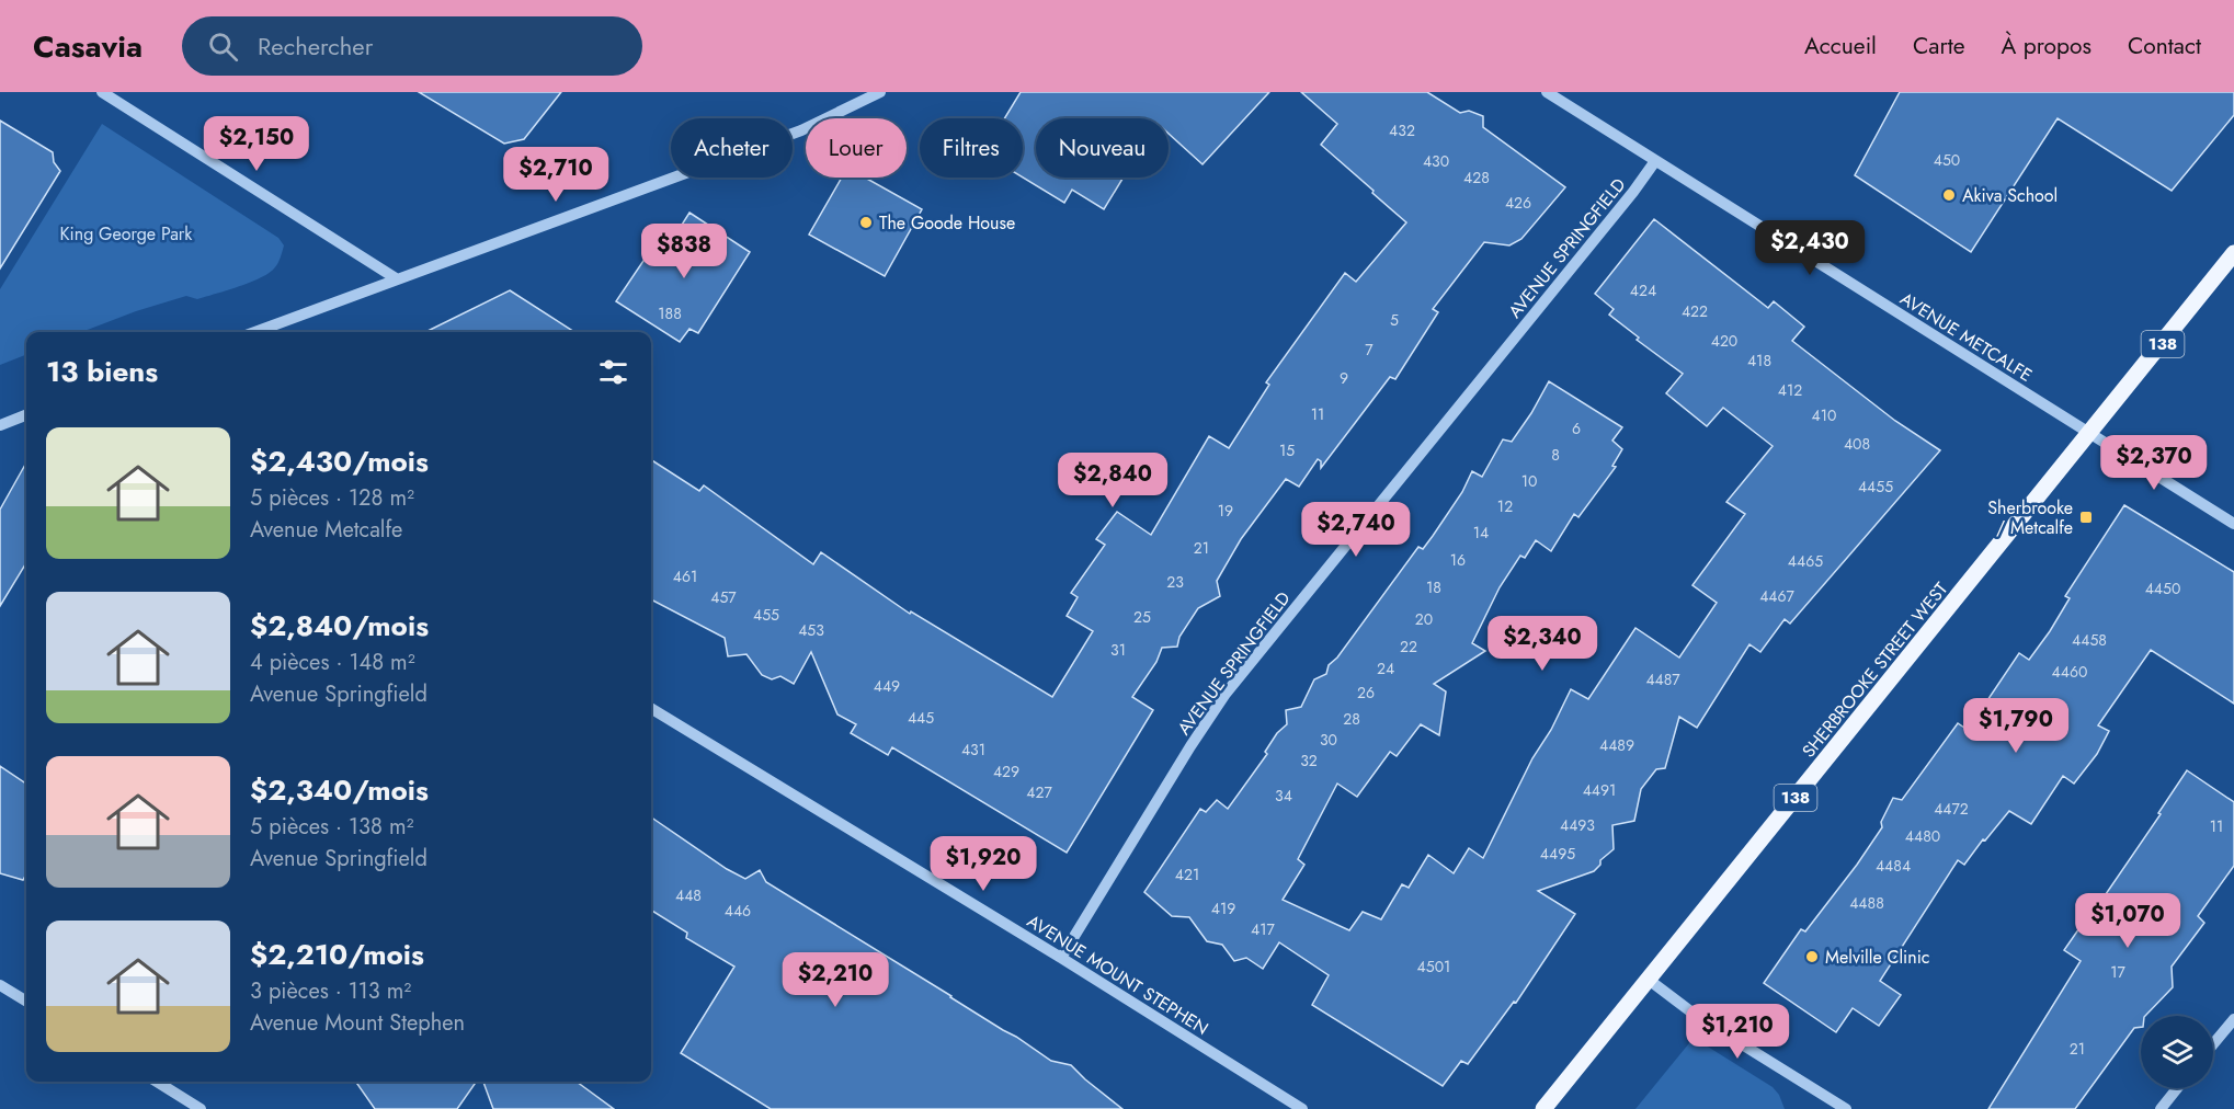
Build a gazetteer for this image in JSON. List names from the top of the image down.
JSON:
{
  "streets": {
    "main road": ["138", "SHERBROOKE STREET WEST"],
    "street": ["AVENUE SPRINGFIELD", "AVENUE METCALFE", "AVENUE MOUNT STEPHEN"]
  },
  "crossings": [
    ["AVENUE SPRINGFIELD", "AVENUE METCALFE"],
    ["AVENUE SPRINGFIELD", "AVENUE MOUNT STEPHEN"],
    ["AVENUE METCALFE", "SHERBROOKE STREET WEST"]
  ],
  "parks": ["King George Park"],
  "places": {
    "other": ["Akiva School", "The Goode House", "Melville Clinic"],
    "transit": ["Sherbrooke / Metcalfe"]
  },
  "house_numbers": [
    "432",
    "450",
    "430",
    "428",
    "426",
    "424",
    "422",
    "188",
    "5",
    "420",
    "7",
    "418",
    "9",
    "412",
    "11",
    "410",
    "6",
    "408",
    "15",
    "8",
    "10",
    "4455",
    "12",
    "19",
    "14",
    "21",
    "16",
    "4465",
    "461",
    "23",
    "18",
    "4450",
    "4467",
    "457",
    "455",
    "25",
    "20",
    "453",
    "4458",
    "22",
    "31",
    "24",
    "4460",
    "4487",
    "449",
    "26",
    "445",
    "28",
    "30",
    "4489",
    "431",
    "32",
    "429",
    "4491",
    "427",
    "34",
    "4472",
    "4493",
    "11",
    "4480",
    "4495",
    "4484",
    "421",
    "448",
    "4488",
    "419",
    "446",
    "417",
    "4501",
    "17",
    "21"
  ],
  "page": {
    "header": "Casavia",
    "search": "Rechercher",
    "nav": [
      "Accueil",
      "Carte",
      "À propos",
      "Contact"
    ],
    "price": [
      "$2,150",
      "$2,710",
      "$2,430",
      "$838",
      "$2,370",
      "$2,840",
      "$2,740",
      "$2,340",
      "$1,790",
      "$1,920",
      "$1,070",
      "$2,210",
      "$1,210"
    ],
    "chip": [
      "Acheter",
      "Louer",
      "Filtres",
      "Nouveau"
    ],
    "heading": "13 biens",
    "list": [
      {
        "name": "$2,430/mois",
        "note": "5 pièces · 128 m² · Avenue Metcalfe"
      },
      {
        "name": "$2,840/mois",
        "note": "4 pièces · 148 m² · Avenue Springfield"
      },
      {
        "name": "$2,340/mois",
        "note": "5 pièces · 138 m² · Avenue Springfield"
      },
      {
        "name": "$2,210/mois",
        "note": "3 pièces · 113 m² · Avenue Mount Stephen"
      }
    ]
  }
}
